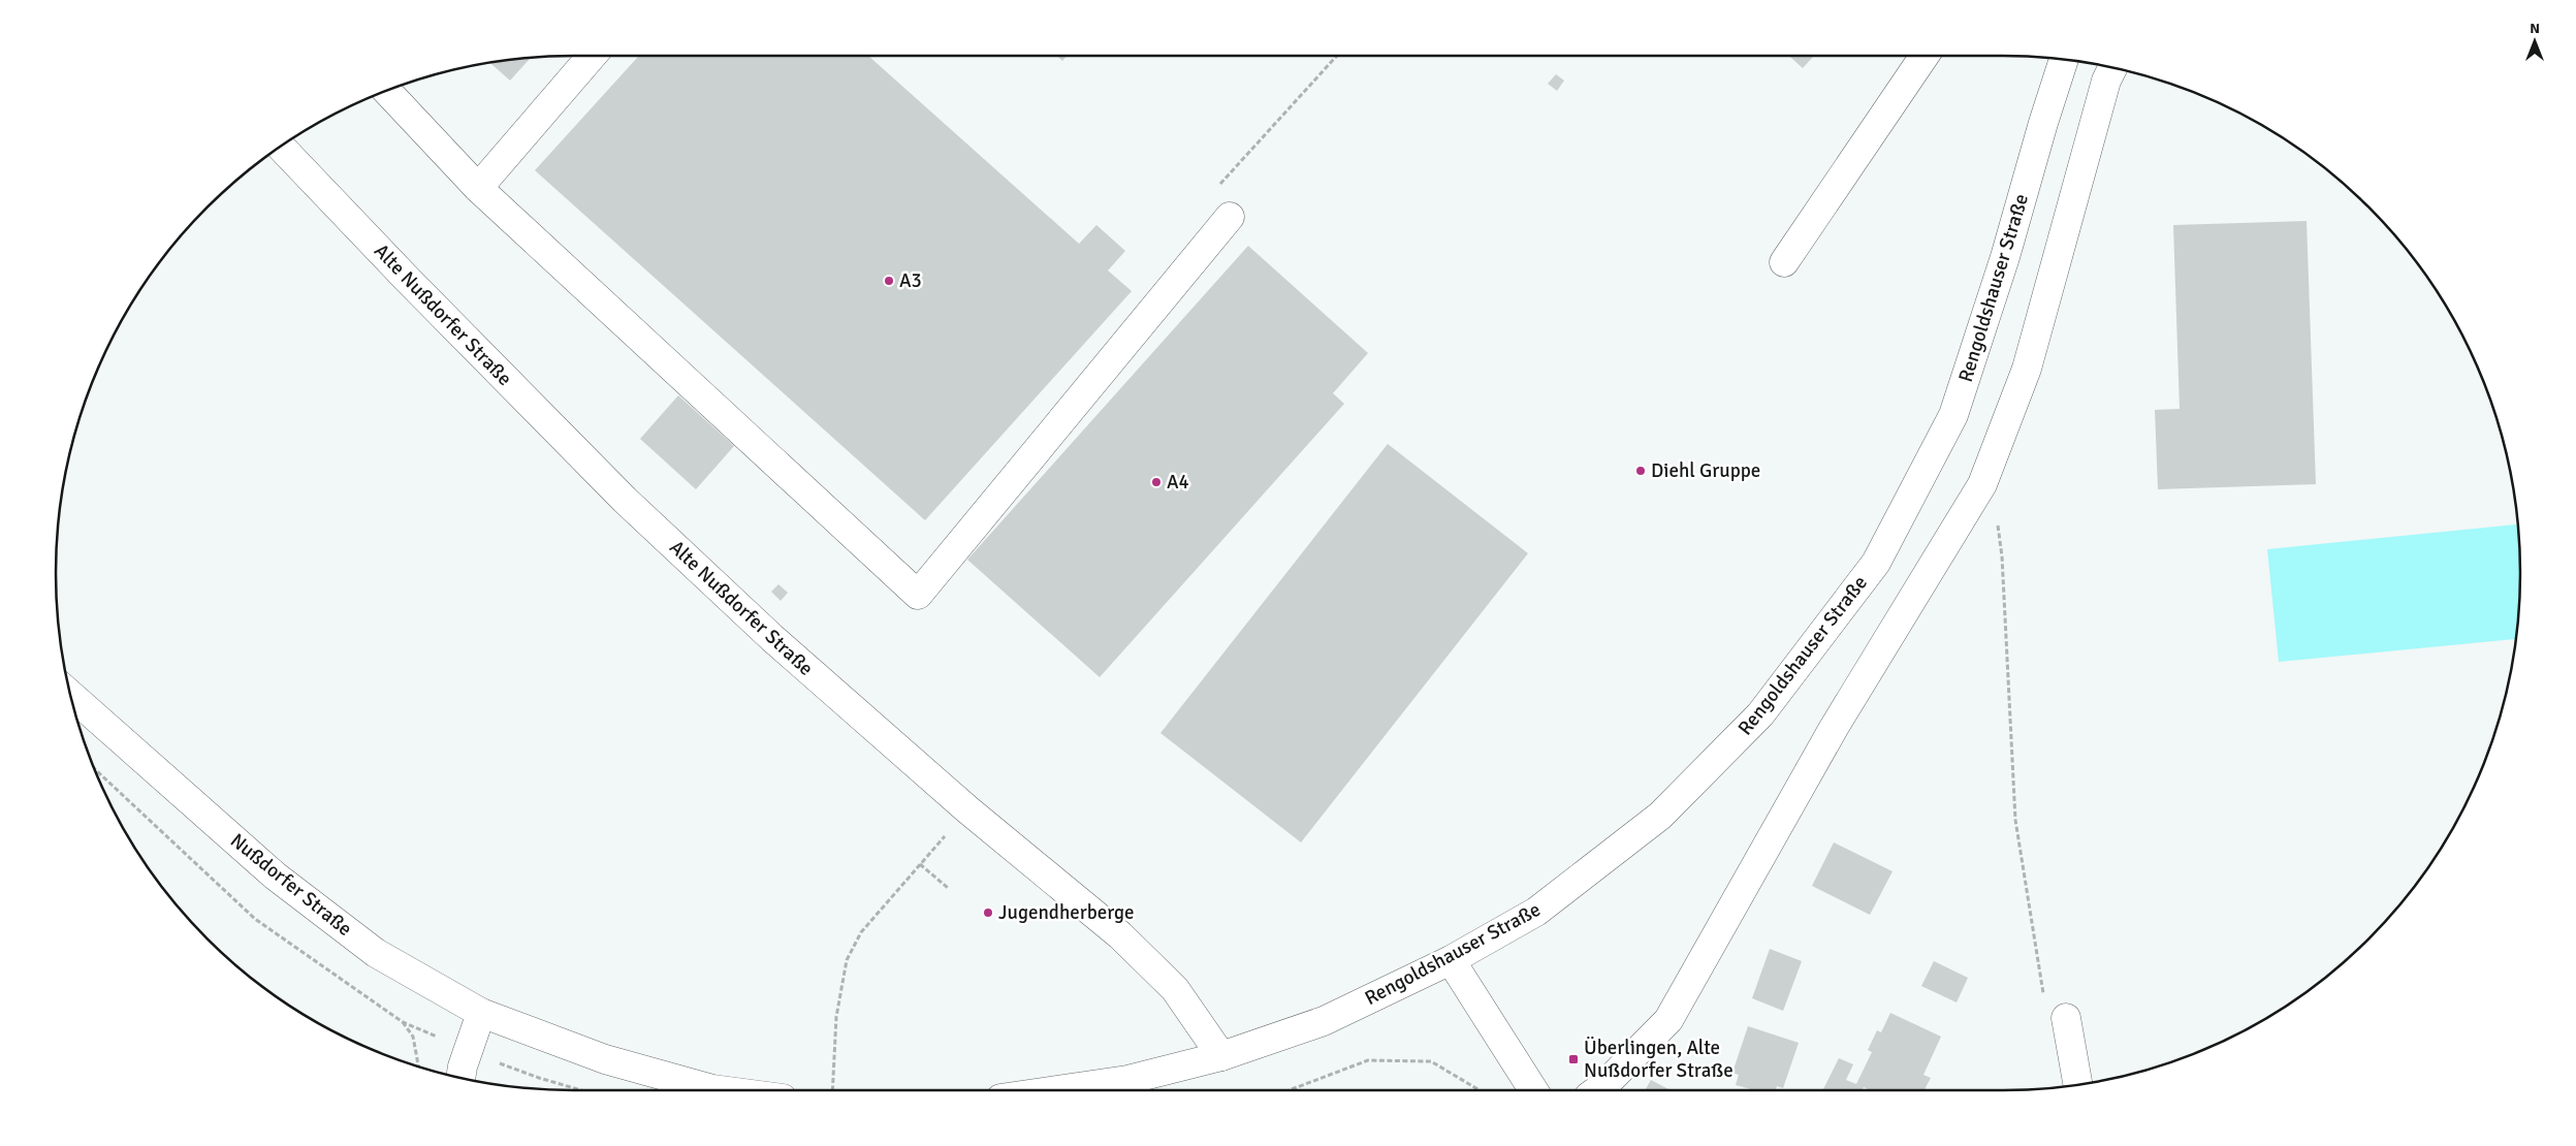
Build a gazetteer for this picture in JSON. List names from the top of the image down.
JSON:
{
  "streets": {
    "street": ["Rengoldshauser Straße", "Alte Nußdorfer Straße", "Nußdorfer Straße"]
  },
  "crossings": [
    ["Rengoldshauser Straße", "Alte Nußdorfer Straße"]
  ],
  "places": {
    "other": [
      "A3",
      "Diehl Gruppe",
      "A4",
      "Jugendherberge"
    ],
    "transit": ["Überlingen, Alte Nußdorfer Straße"]
  },
  "north": "top"
}
